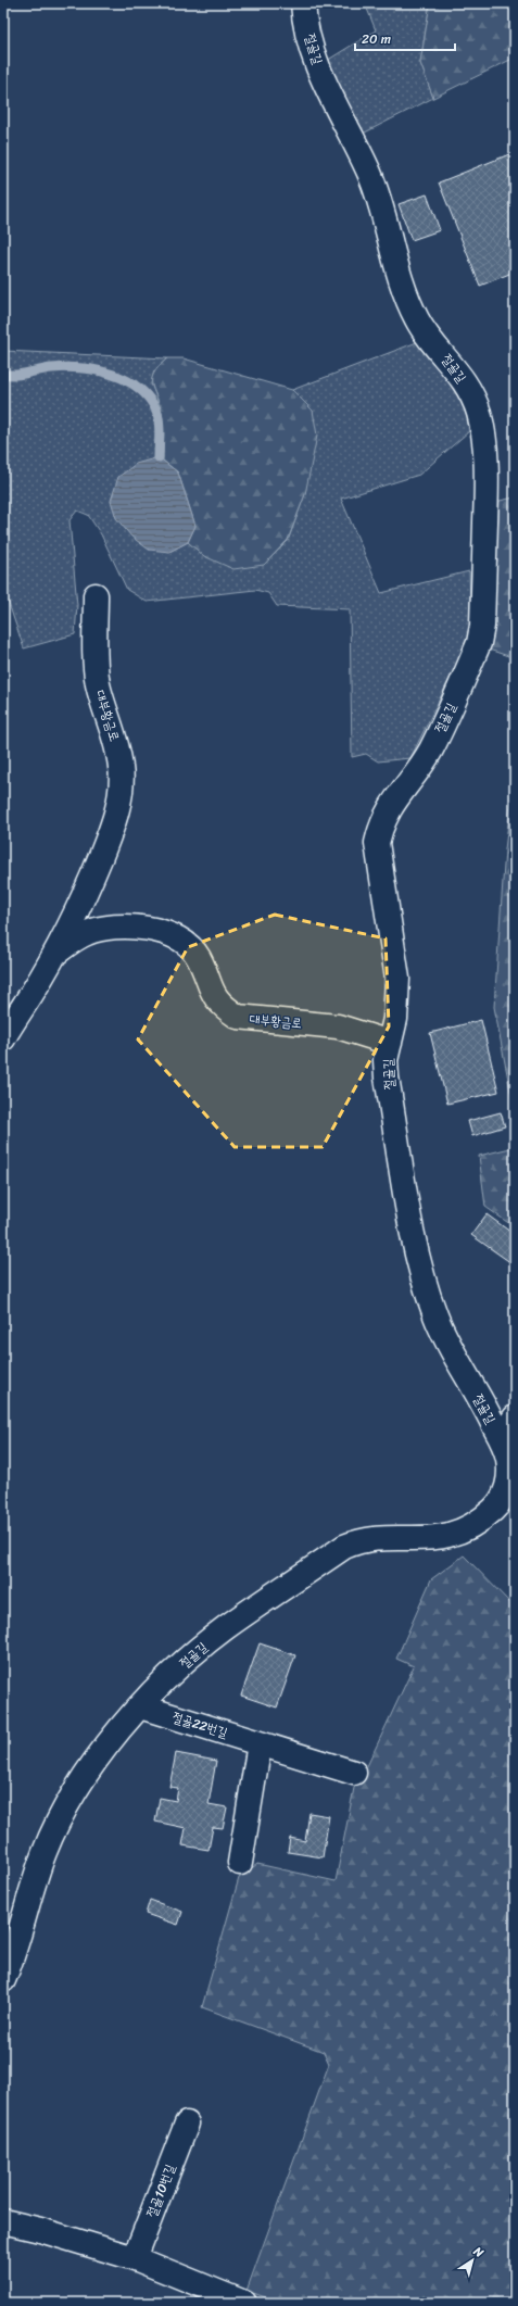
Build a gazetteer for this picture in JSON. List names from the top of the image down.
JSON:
{
  "streets": {
    "lane": [
      "절골길",
      "대부황금로",
      "절골22번길",
      "절골10번길"
    ]
  },
  "crossings": [
    ["절골길", "대부황금로"],
    ["절골길", "절골22번길"]
  ],
  "scale_bar": "20 m",
  "north": "top right"
}
